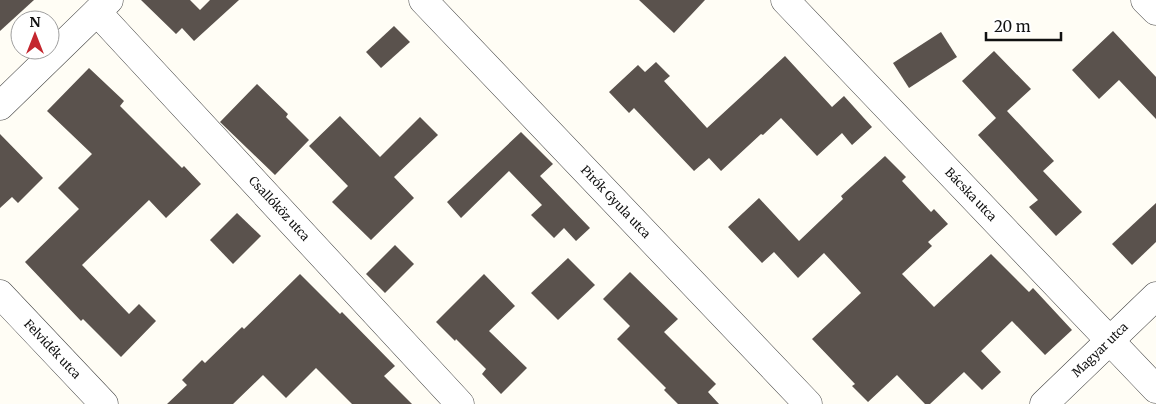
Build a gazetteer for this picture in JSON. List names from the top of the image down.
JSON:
{
  "streets": {
    "street": [
      "Bácska utca",
      "Pirók Gyula utca",
      "Csallóköz utca",
      "Felvidék utca",
      "Magyar utca"
    ]
  },
  "crossings": [
    ["Bácska utca", "Magyar utca"]
  ],
  "scale_bar": "20 m",
  "north": "top"
}
